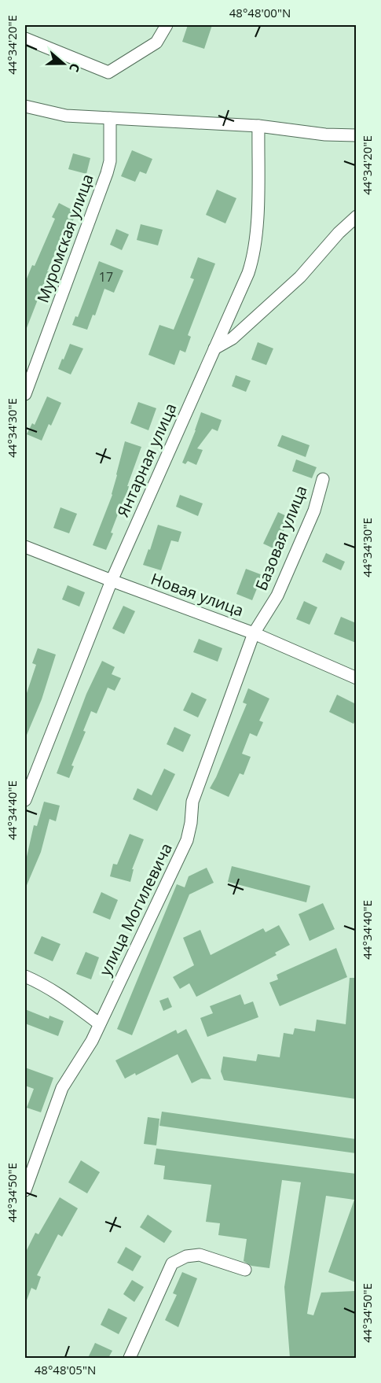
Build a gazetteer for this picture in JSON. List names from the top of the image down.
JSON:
{
  "streets": {
    "street": [
      "Муромская улица",
      "Янтарная улица",
      "Базовая улица",
      "Новая улица",
      "улица Могилевича"
    ]
  },
  "crossings": [
    ["Янтарная улица", "Новая улица"],
    ["Базовая улица", "Новая улица"],
    ["Базовая улица", "улица Могилевича"],
    ["Новая улица", "улица Могилевича"]
  ],
  "house_numbers": ["17"],
  "north": "right",
  "coordinates": [
    "48°48'00\"N",
    "44°34'20\"E",
    "44°34'30\"E",
    "44°34'40\"E",
    "44°34'50\"E",
    "48°48'05\"N"
  ]
}
